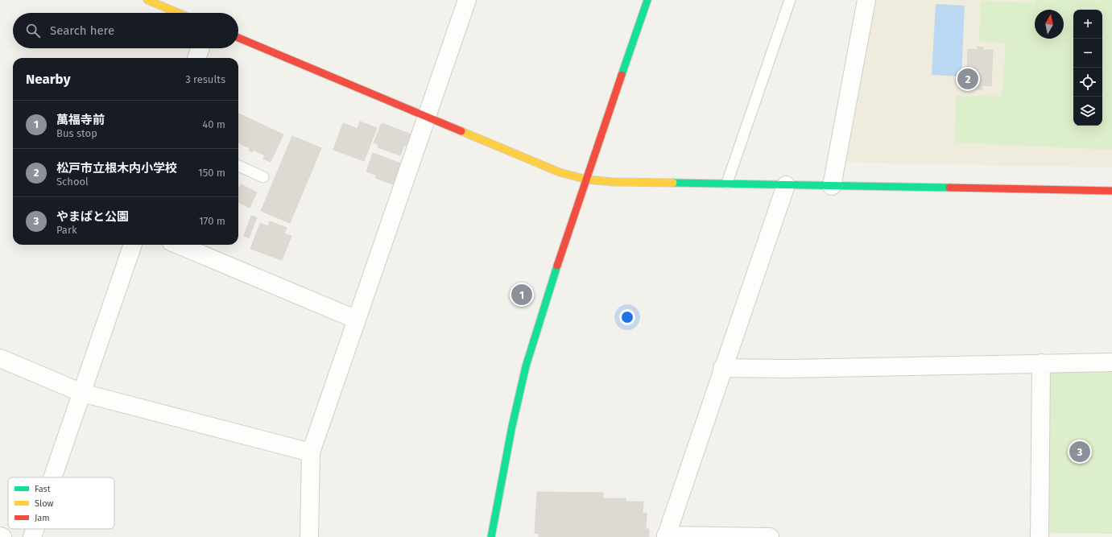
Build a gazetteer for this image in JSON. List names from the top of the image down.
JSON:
{
  "legend": ["Fast", "Slow", "Jam"],
  "north": "top",
  "page": {
    "map_buttons": ["+", "−"],
    "search": "Search here",
    "heading": ["Nearby", "3 results"],
    "pins": ["2", "1", "3"],
    "list": [
      {
        "mark": "1",
        "name": "萬福寺前",
        "note": "Bus stop",
        "value": "40 m"
      },
      {
        "mark": "2",
        "name": "松戸市立根木内小学校",
        "note": "School",
        "value": "150 m"
      },
      {
        "mark": "3",
        "name": "やまばと公園",
        "note": "Park",
        "value": "170 m"
      }
    ]
  }
}
